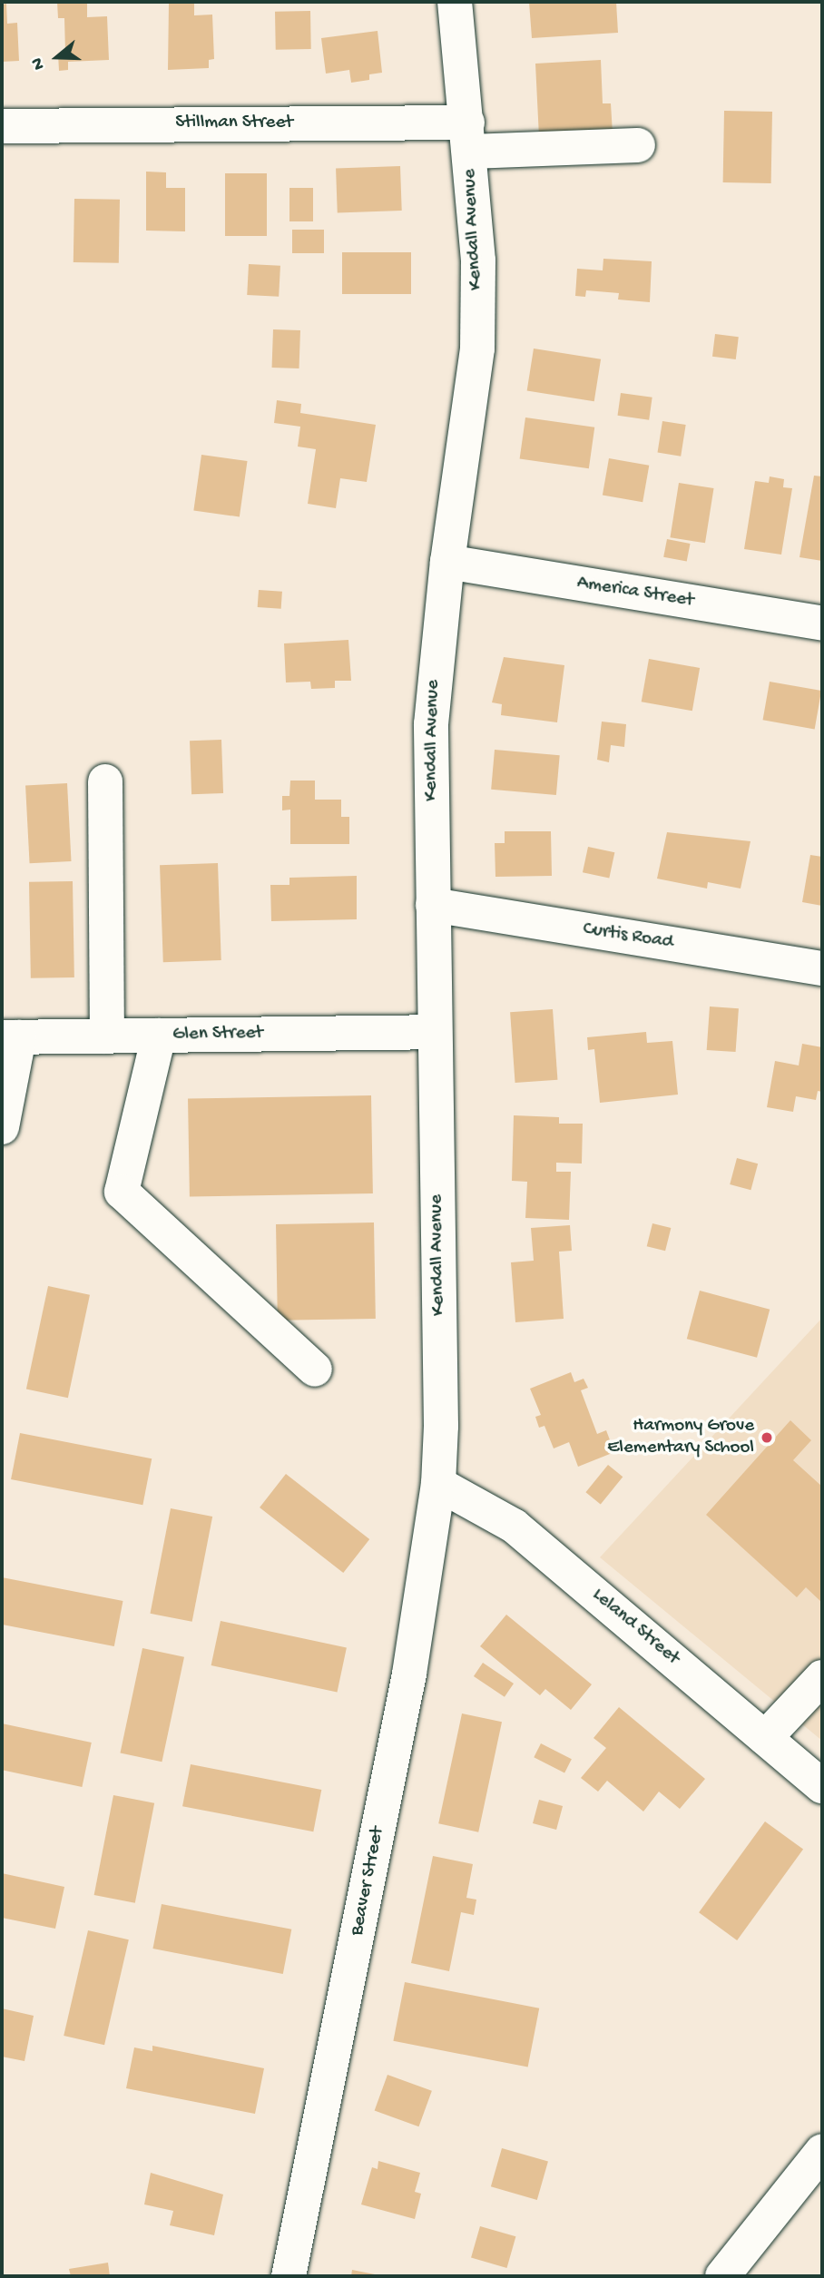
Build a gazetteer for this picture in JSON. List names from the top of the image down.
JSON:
{
  "streets": {
    "main road": [
      "Stillman Street",
      "Kendall Avenue",
      "America Street",
      "Curtis Road",
      "Glen Street",
      "Leland Street",
      "Beaver Street"
    ]
  },
  "crossings": [
    ["Stillman Street", "Kendall Avenue"],
    ["Kendall Avenue", "America Street"],
    ["Kendall Avenue", "Curtis Road"],
    ["Kendall Avenue", "Glen Street"],
    ["Kendall Avenue", "Leland Street"],
    ["Kendall Avenue", "Beaver Street"],
    ["Leland Street", "Beaver Street"]
  ],
  "places": ["Harmony Grove Elementary School"],
  "north": "left"
}
